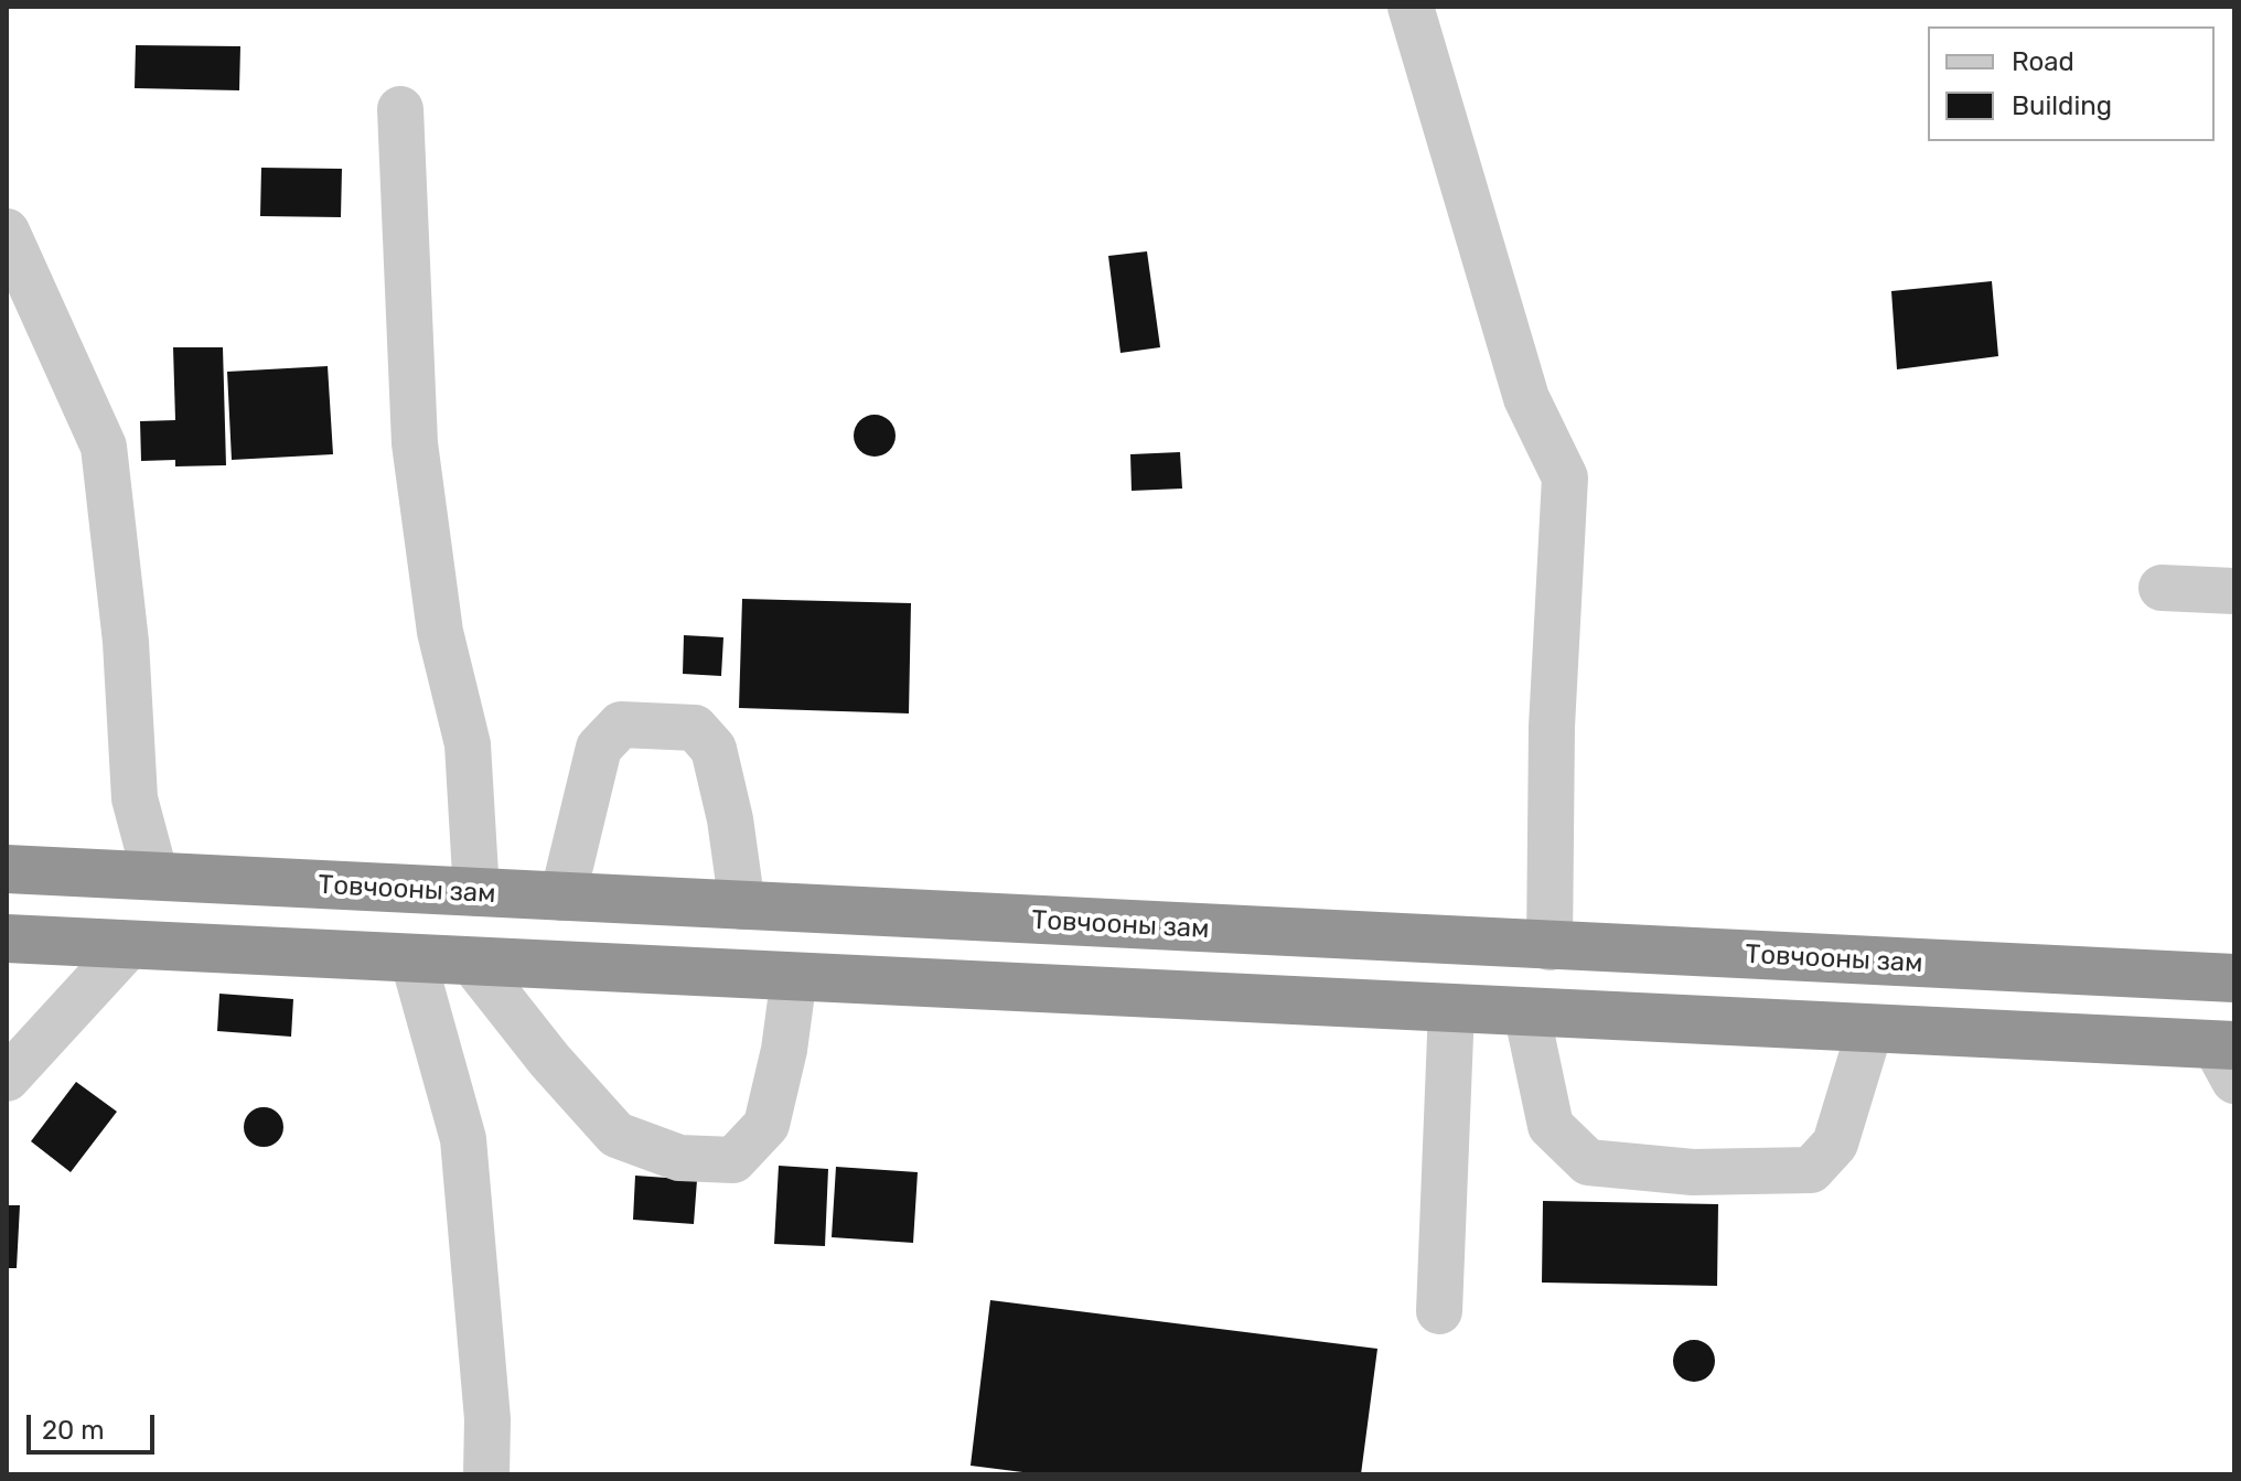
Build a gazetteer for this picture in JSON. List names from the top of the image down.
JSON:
{
  "streets": {
    "highway": ["Товчооны зам"]
  },
  "legend": ["Road", "Building"],
  "scale_bar": "20 m"
}
